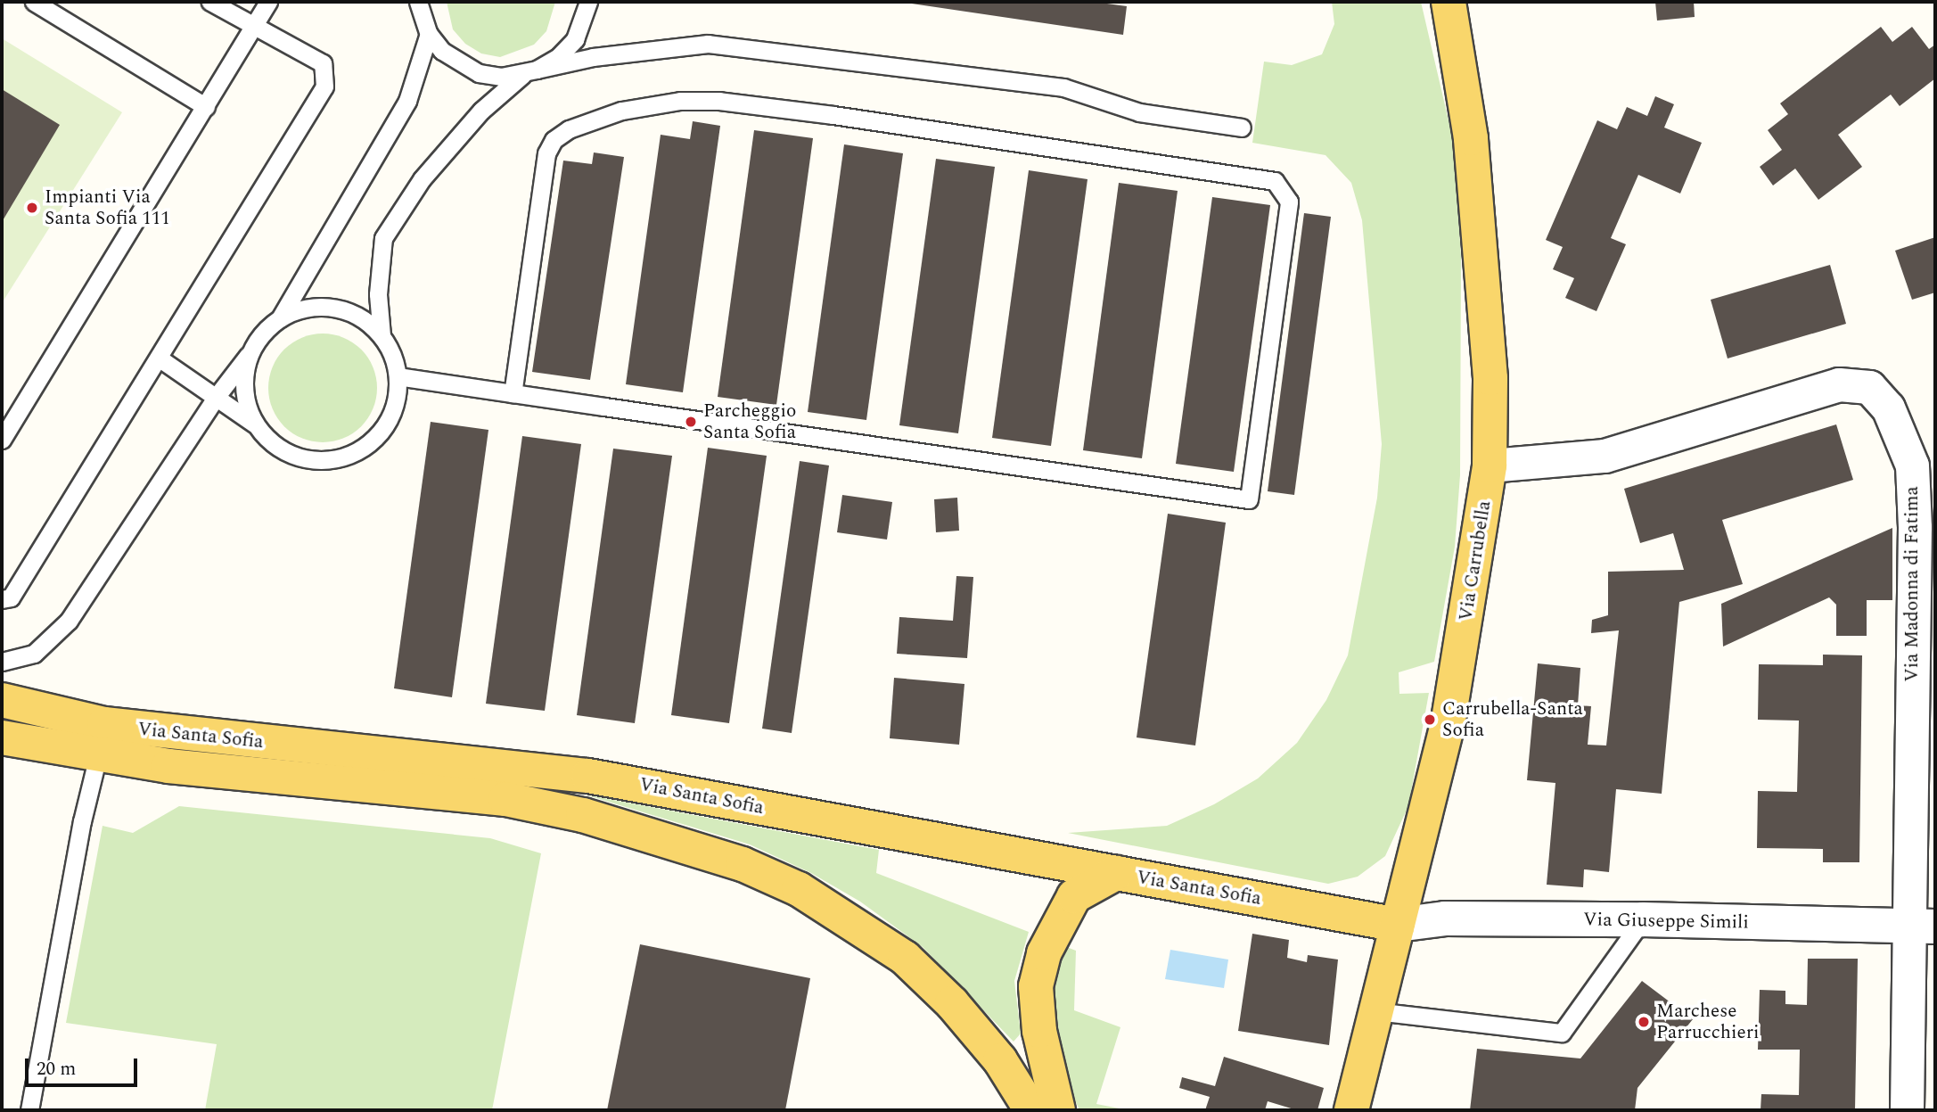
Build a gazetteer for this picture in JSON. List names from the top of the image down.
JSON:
{
  "streets": {
    "main road": ["Via Carrubella", "Via Santa Sofia"],
    "street": ["Via Madonna di Fatima", "Via Giuseppe Simili"]
  },
  "crossings": [
    ["Via Carrubella", "Via Madonna di Fatima"],
    ["Via Carrubella", "Via Santa Sofia"],
    ["Via Carrubella", "Via Giuseppe Simili"],
    ["Via Madonna di Fatima", "Via Giuseppe Simili"],
    ["Via Santa Sofia", "Via Giuseppe Simili"]
  ],
  "places": [
    "Impianti Via Santa Sofia 111",
    "Parcheggio Santa Sofia",
    "Carrubella-Santa Sofia",
    "Marchese Parrucchieri"
  ],
  "scale_bar": "20 m"
}
